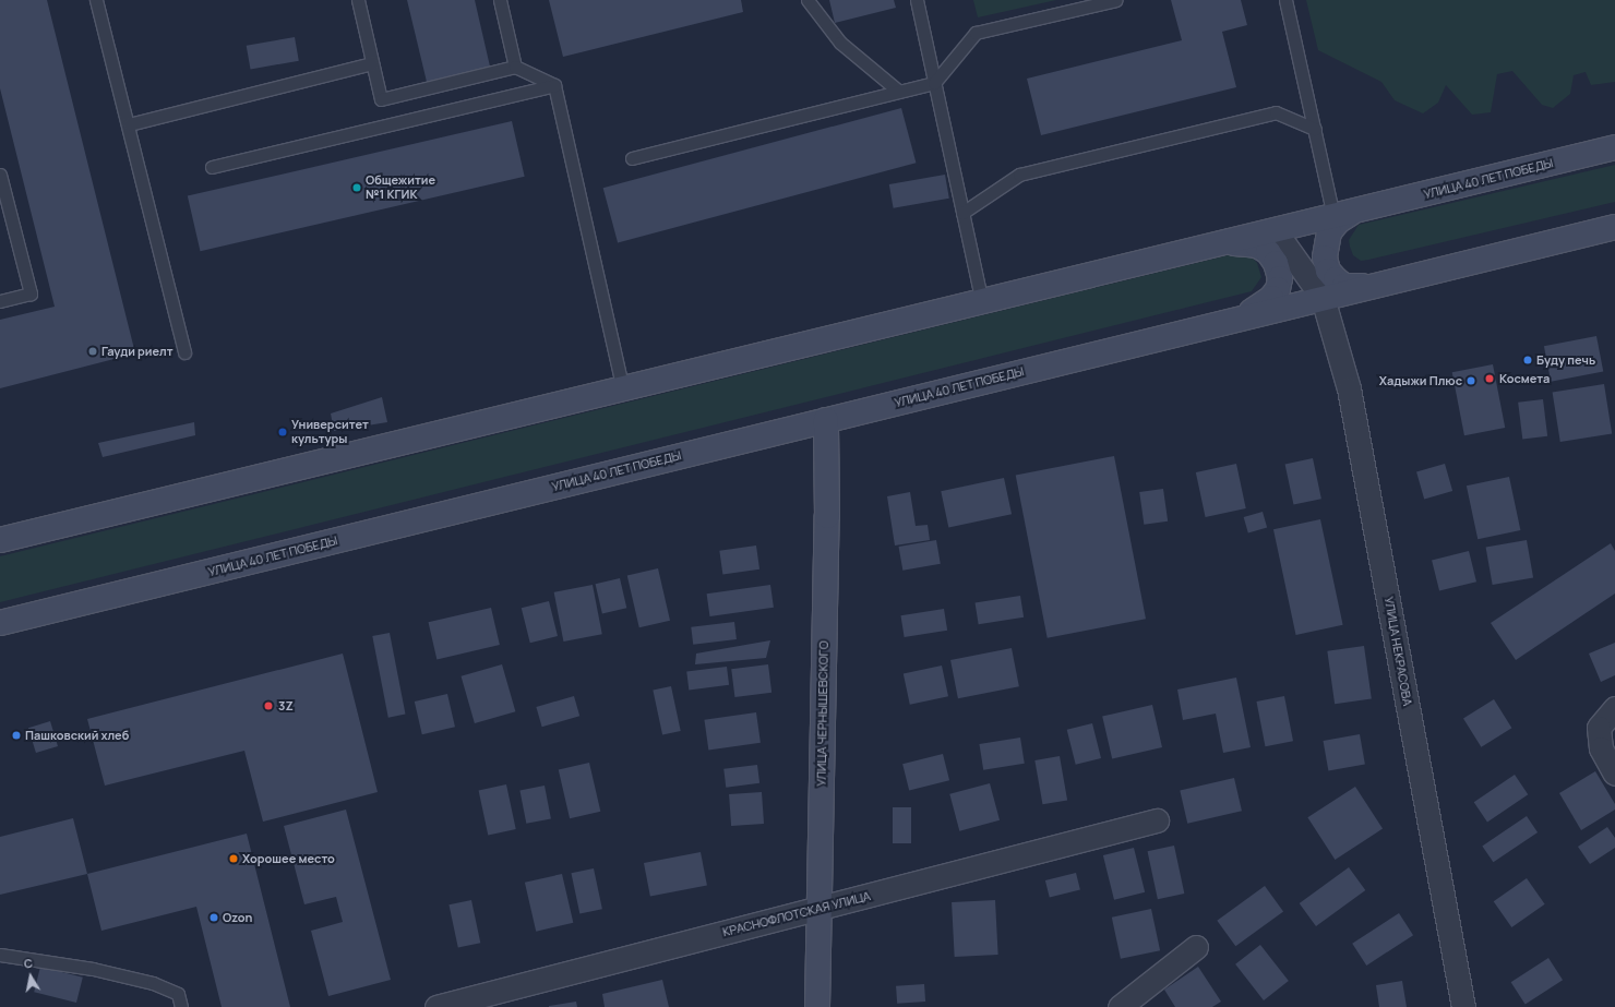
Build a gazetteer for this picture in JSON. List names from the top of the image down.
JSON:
{
  "streets": {
    "main road": ["УЛИЦА 40 ЛЕТ ПОБЕДЫ", "УЛИЦА ЧЕРНЫШЕВСКОГО"],
    "street": ["УЛИЦА НЕКРАСОВА", "КРАСНОФЛОТСКАЯ УЛИЦА"]
  },
  "crossings": [
    ["УЛИЦА 40 ЛЕТ ПОБЕДЫ", "УЛИЦА НЕКРАСОВА"],
    ["УЛИЦА 40 ЛЕТ ПОБЕДЫ", "УЛИЦА ЧЕРНЫШЕВСКОГО"],
    ["УЛИЦА ЧЕРНЫШЕВСКОГО", "КРАСНОФЛОТСКАЯ УЛИЦА"]
  ],
  "places": [
    "Общежитие №1 КГИК",
    "Гауди риелт",
    "Буду печь",
    "Космета",
    "Хадыжи Плюс",
    "Университет культуры",
    "3Z",
    "Пашковский хлеб",
    "Хорошее место",
    "Ozon"
  ],
  "north": "top"
}
